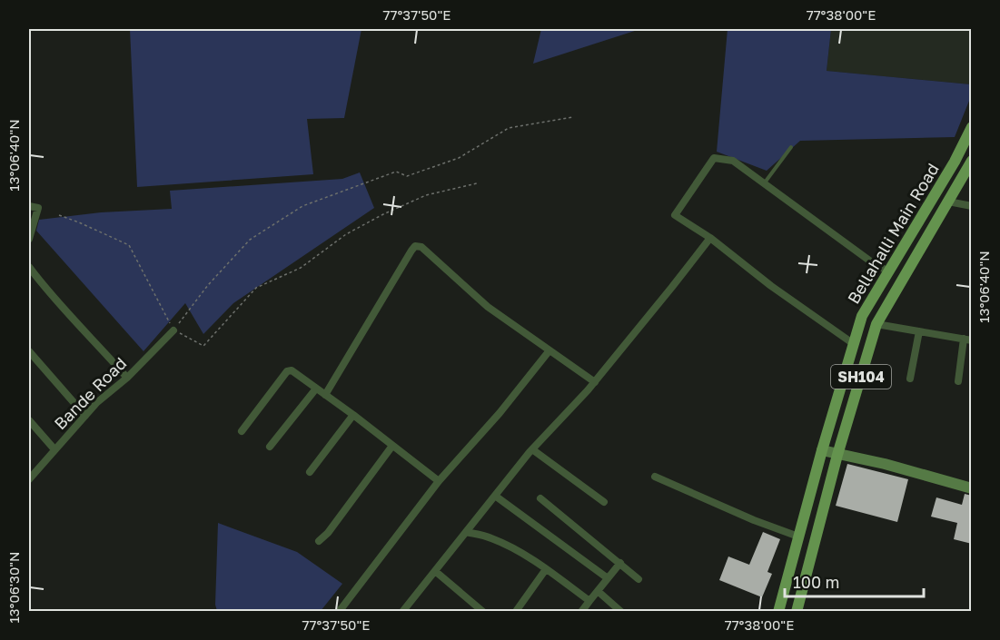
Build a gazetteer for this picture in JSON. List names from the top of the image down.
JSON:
{
  "streets": {
    "main road": ["Bellahalli Main Road", "SH104"],
    "street": ["Bande Road"]
  },
  "scale_bar": "100 m",
  "coordinates": [
    "77°37'50\"E",
    "77°38'00\"E",
    "13°06'40\"N",
    "13°06'30\"N"
  ]
}
